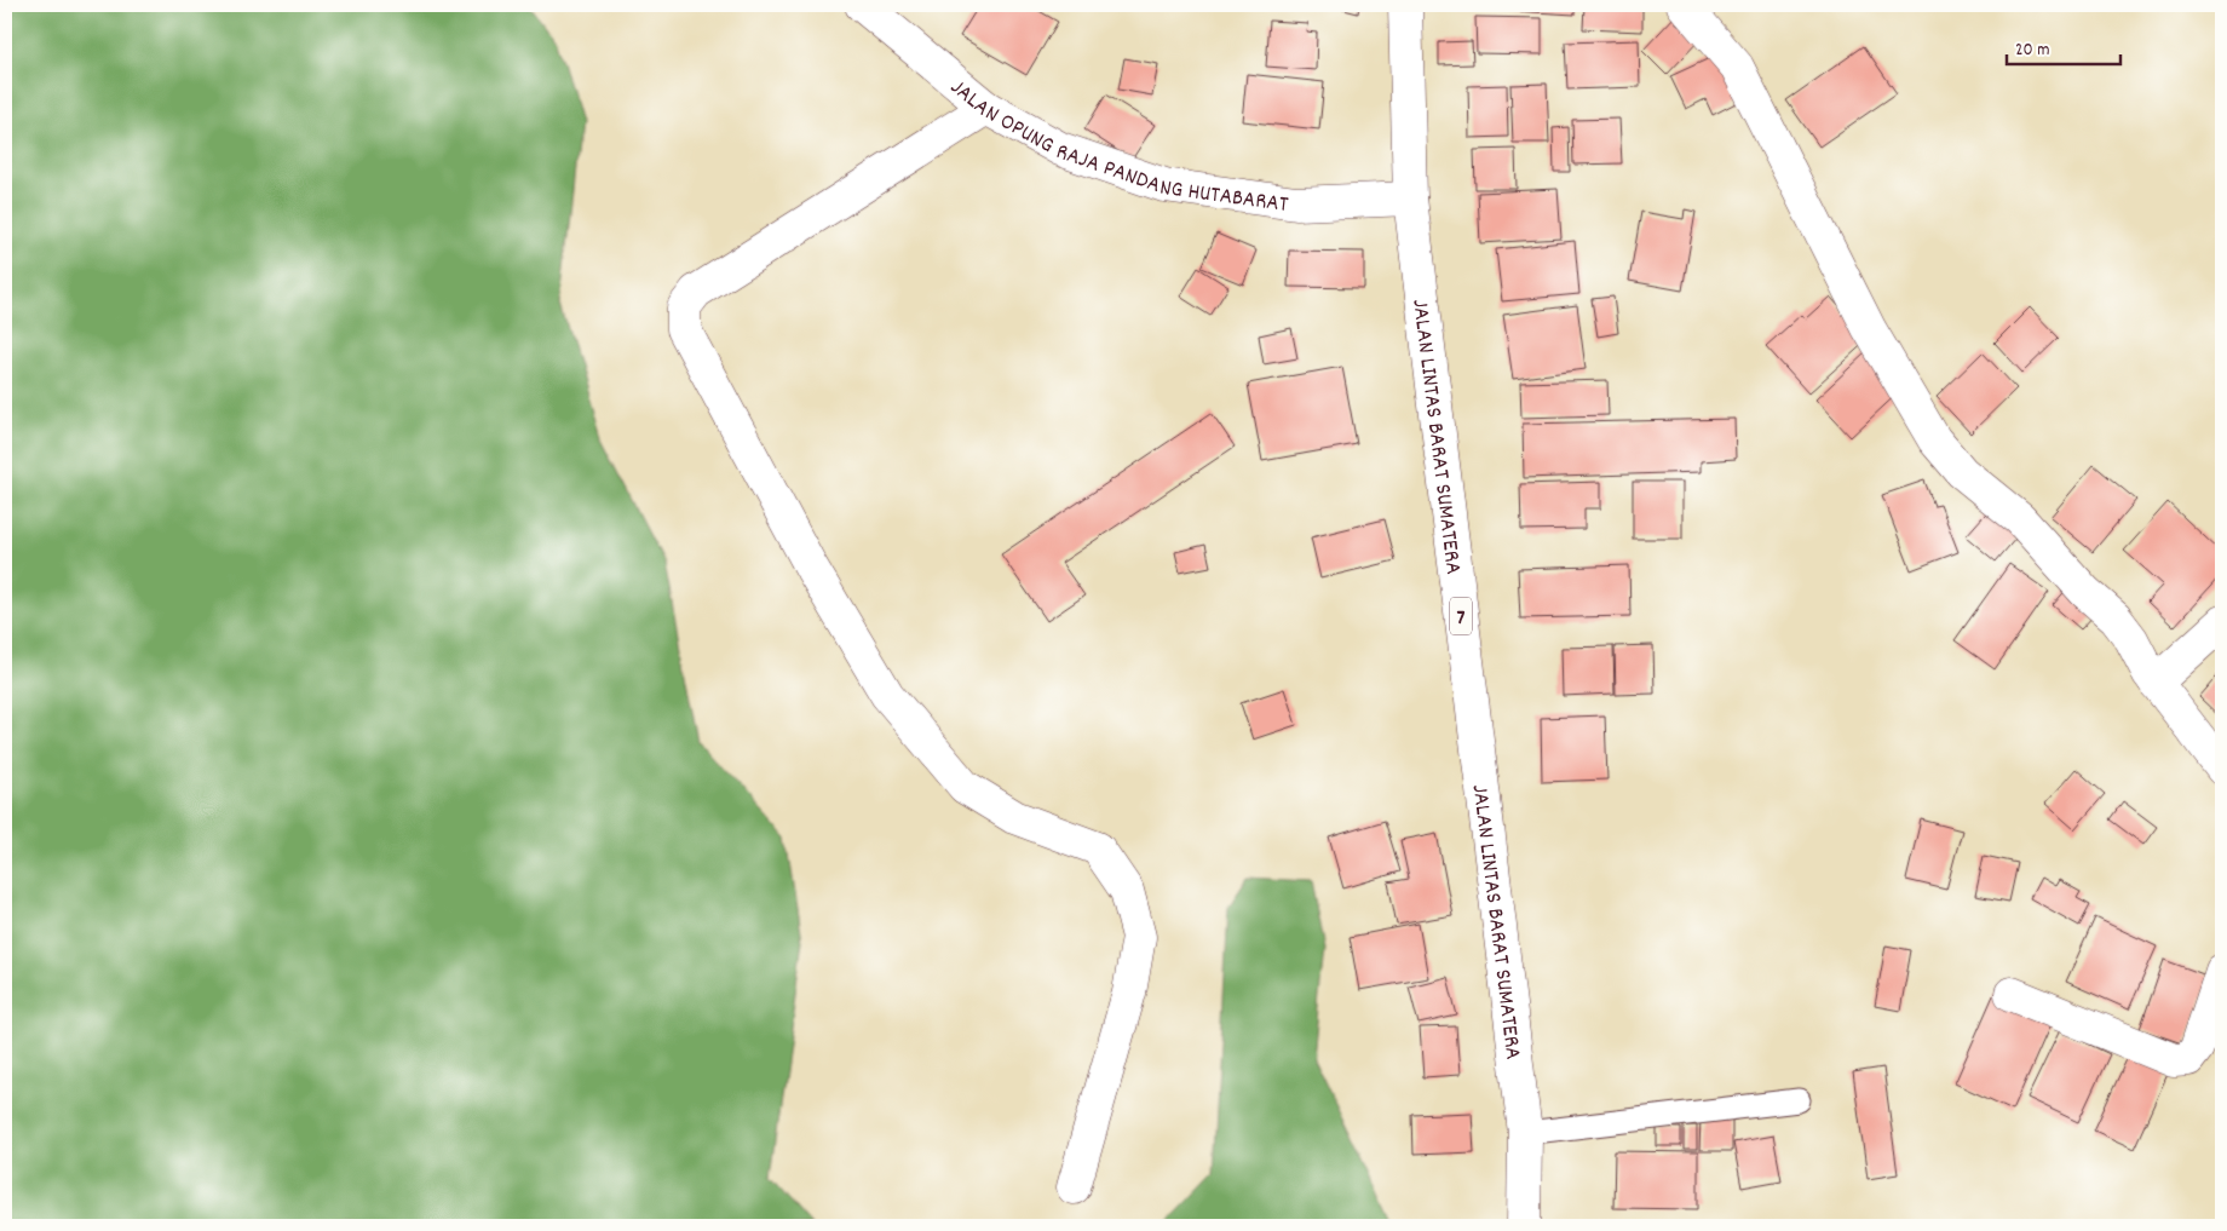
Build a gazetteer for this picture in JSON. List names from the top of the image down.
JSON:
{
  "streets": {
    "main road": ["JALAN OPUNG RAJA PANDANG HUTABARAT", "JALAN LINTAS BARAT SUMATERA", "7"]
  },
  "crossings": [
    ["JALAN OPUNG RAJA PANDANG HUTABARAT", "JALAN LINTAS BARAT SUMATERA"]
  ],
  "scale_bar": "20 m"
}
